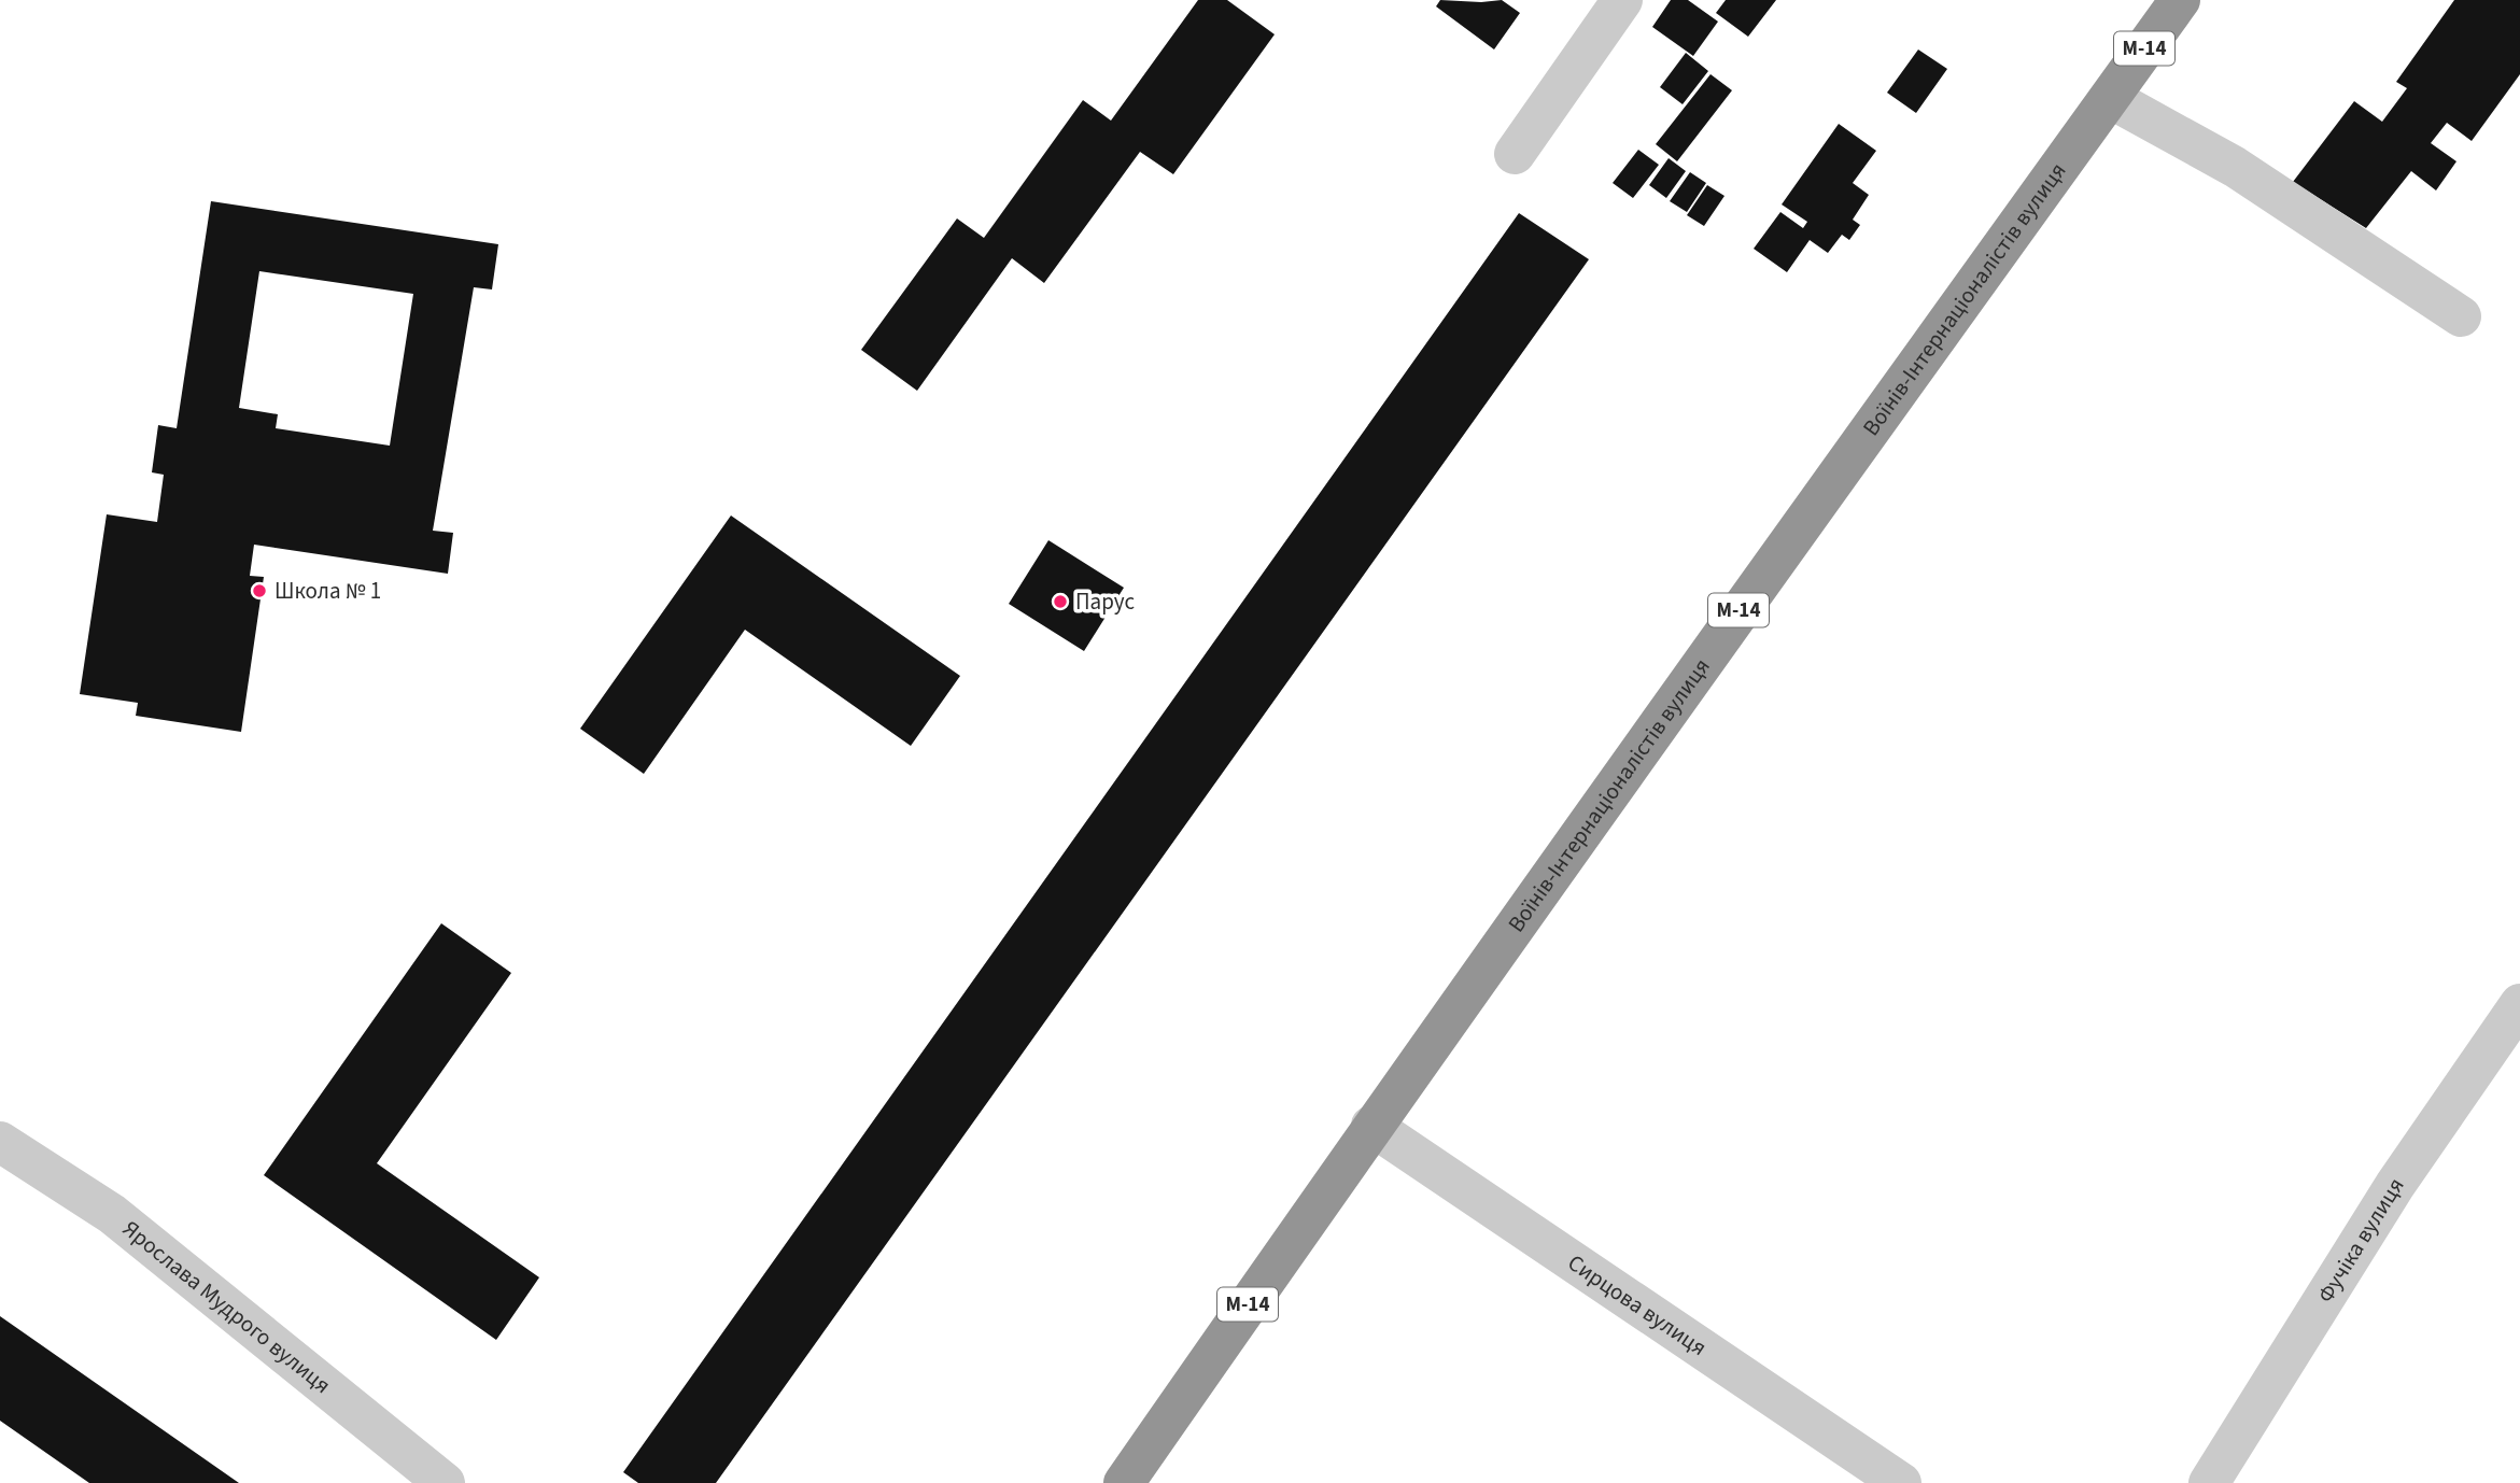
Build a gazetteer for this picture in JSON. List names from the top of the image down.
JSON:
{
  "streets": {
    "highway": ["М-14", "Воїнів-Інтернаціоналістів вулиця"],
    "street": ["Фучіка вулиця", "Сирцова вулиця", "Ярослава Мудрого вулиця"]
  },
  "crossings": [
    ["Воїнів-Інтернаціоналістів вулиця", "Сирцова вулиця"]
  ],
  "places": ["Школа № 1", "Парус"]
}
